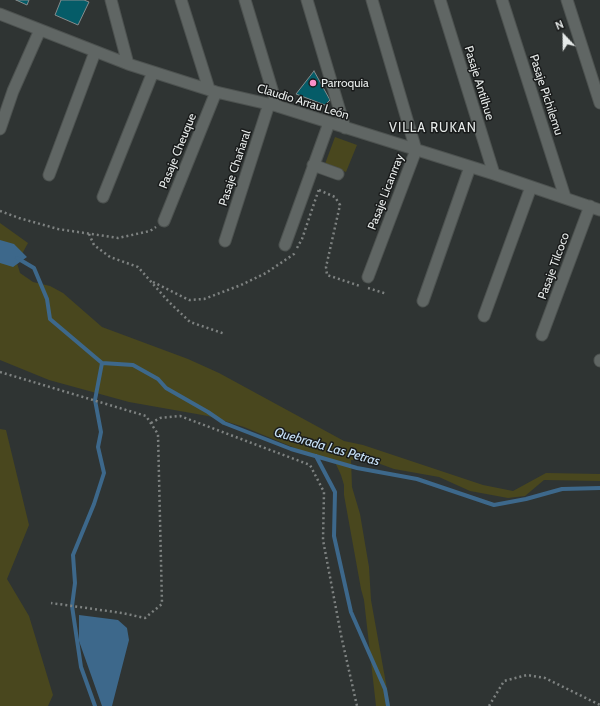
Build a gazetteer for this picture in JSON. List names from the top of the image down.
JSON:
{
  "streets": {
    "street": [
      "Pasaje Antilhue",
      "Pasaje Pichilemu",
      "Claudio Arrau León",
      "Pasaje Cheuque",
      "Pasaje Chañaral",
      "Pasaje Licanrray",
      "Pasaje Tilcoco"
    ]
  },
  "crossings": [
    ["Pasaje Antilhue", "Claudio Arrau León"],
    ["Pasaje Pichilemu", "Claudio Arrau León"],
    ["Claudio Arrau León", "Pasaje Cheuque"],
    ["Claudio Arrau León", "Pasaje Chañaral"],
    ["Claudio Arrau León", "Pasaje Licanrray"],
    ["Claudio Arrau León", "Pasaje Tilcoco"]
  ],
  "districts": ["VILLA RUKAN"],
  "water": ["Quebrada Las Petras"],
  "places": ["Parroquia"],
  "north": "top"
}
